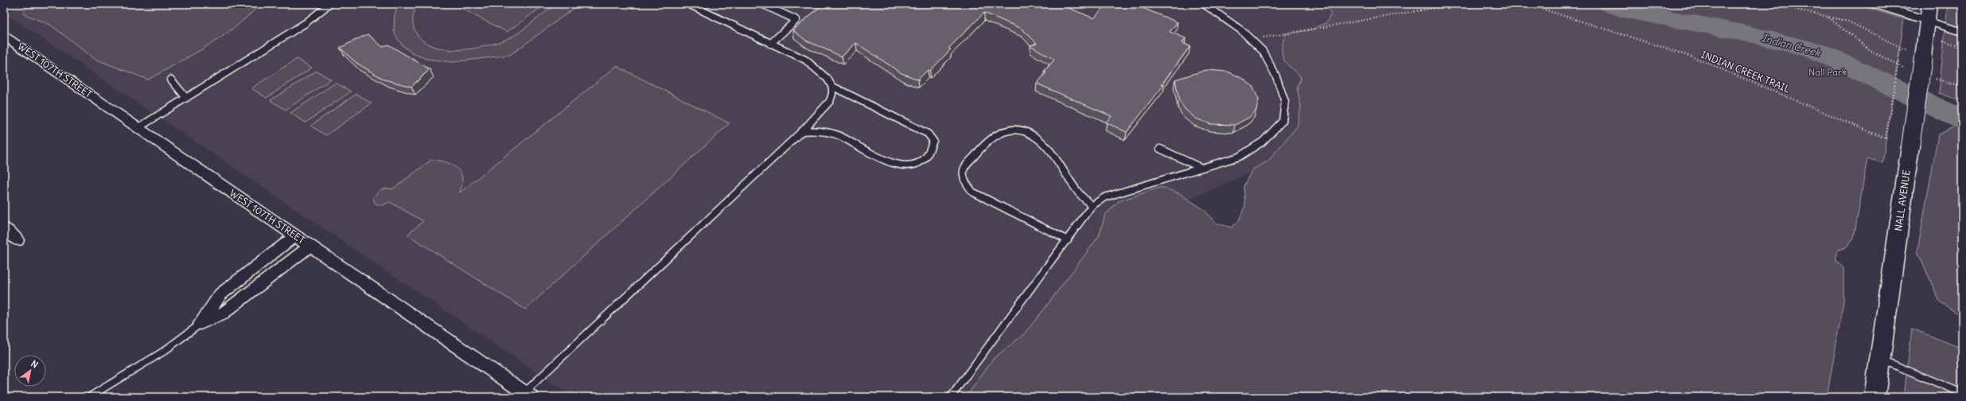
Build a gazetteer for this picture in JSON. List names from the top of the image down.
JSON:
{
  "streets": {
    "main road": ["NALL AVENUE"],
    "street": ["WEST 107TH STREET"],
    "path": ["INDIAN CREEK TRAIL"]
  },
  "water": ["Indian Creek"],
  "parks": ["Nall Park"],
  "north": "top right"
}
